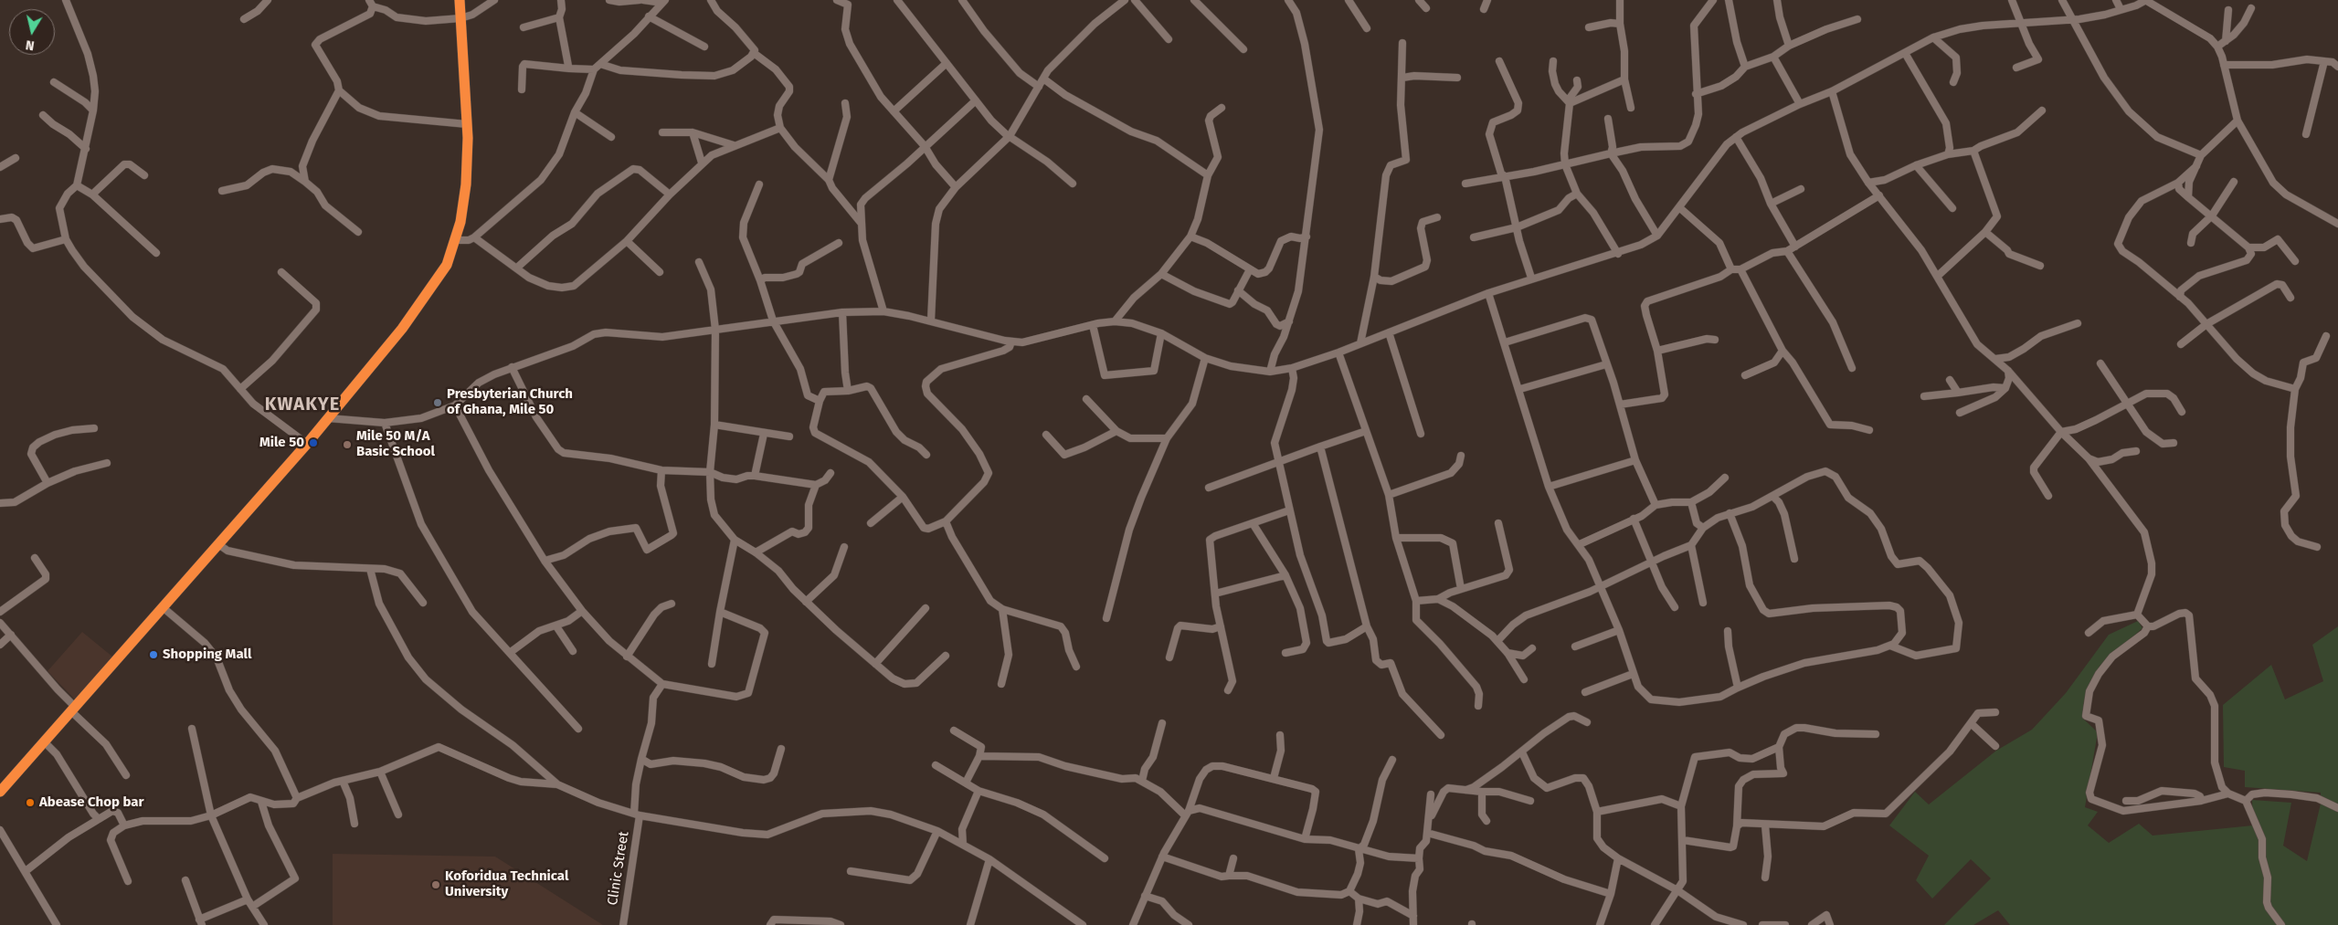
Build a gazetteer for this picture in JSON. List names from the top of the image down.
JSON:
{
  "streets": {
    "street": ["Clinic Street"]
  },
  "districts": ["KWAKYE"],
  "places": [
    "Presbyterian Church of Ghana, Mile 50",
    "Mile 50",
    "Mile 50 M/A Basic School",
    "Shopping Mall",
    "Abease Chop bar",
    "Koforidua Technical University"
  ],
  "north": "bottom"
}
